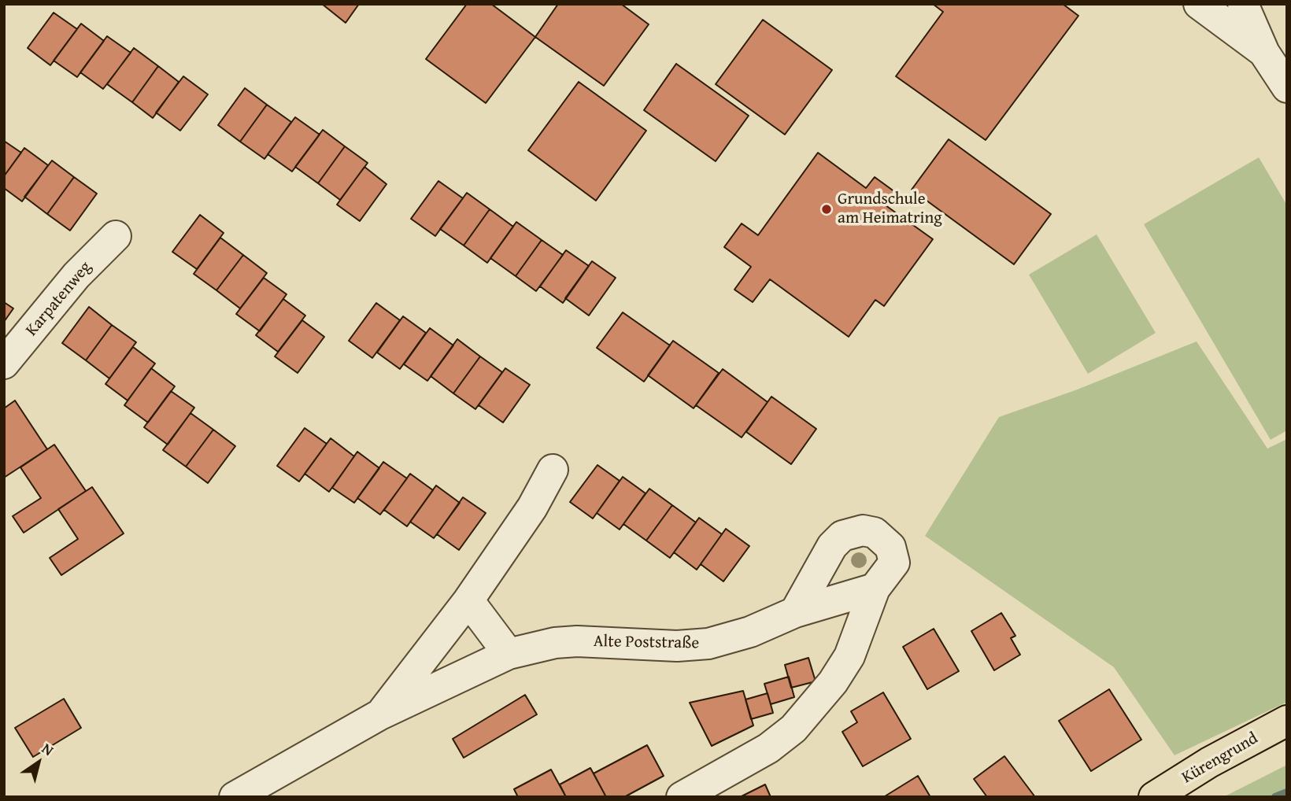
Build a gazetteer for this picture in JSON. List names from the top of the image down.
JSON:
{
  "streets": {
    "main road": ["Kürengrund"],
    "street": ["Karpatenweg", "Alte Poststraße"]
  },
  "places": ["Grundschule am Heimatring"],
  "north": "top right"
}
